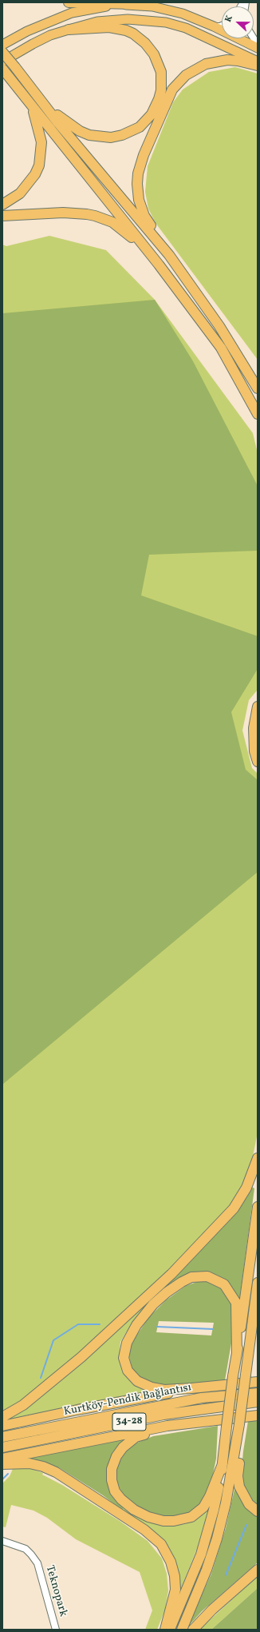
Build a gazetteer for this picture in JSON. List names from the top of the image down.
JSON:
{
  "streets": {
    "highway": ["Kurtköy-Pendik Bağlantısı", "34-28"],
    "street": ["Teknopark"]
  },
  "north": "left"
}
